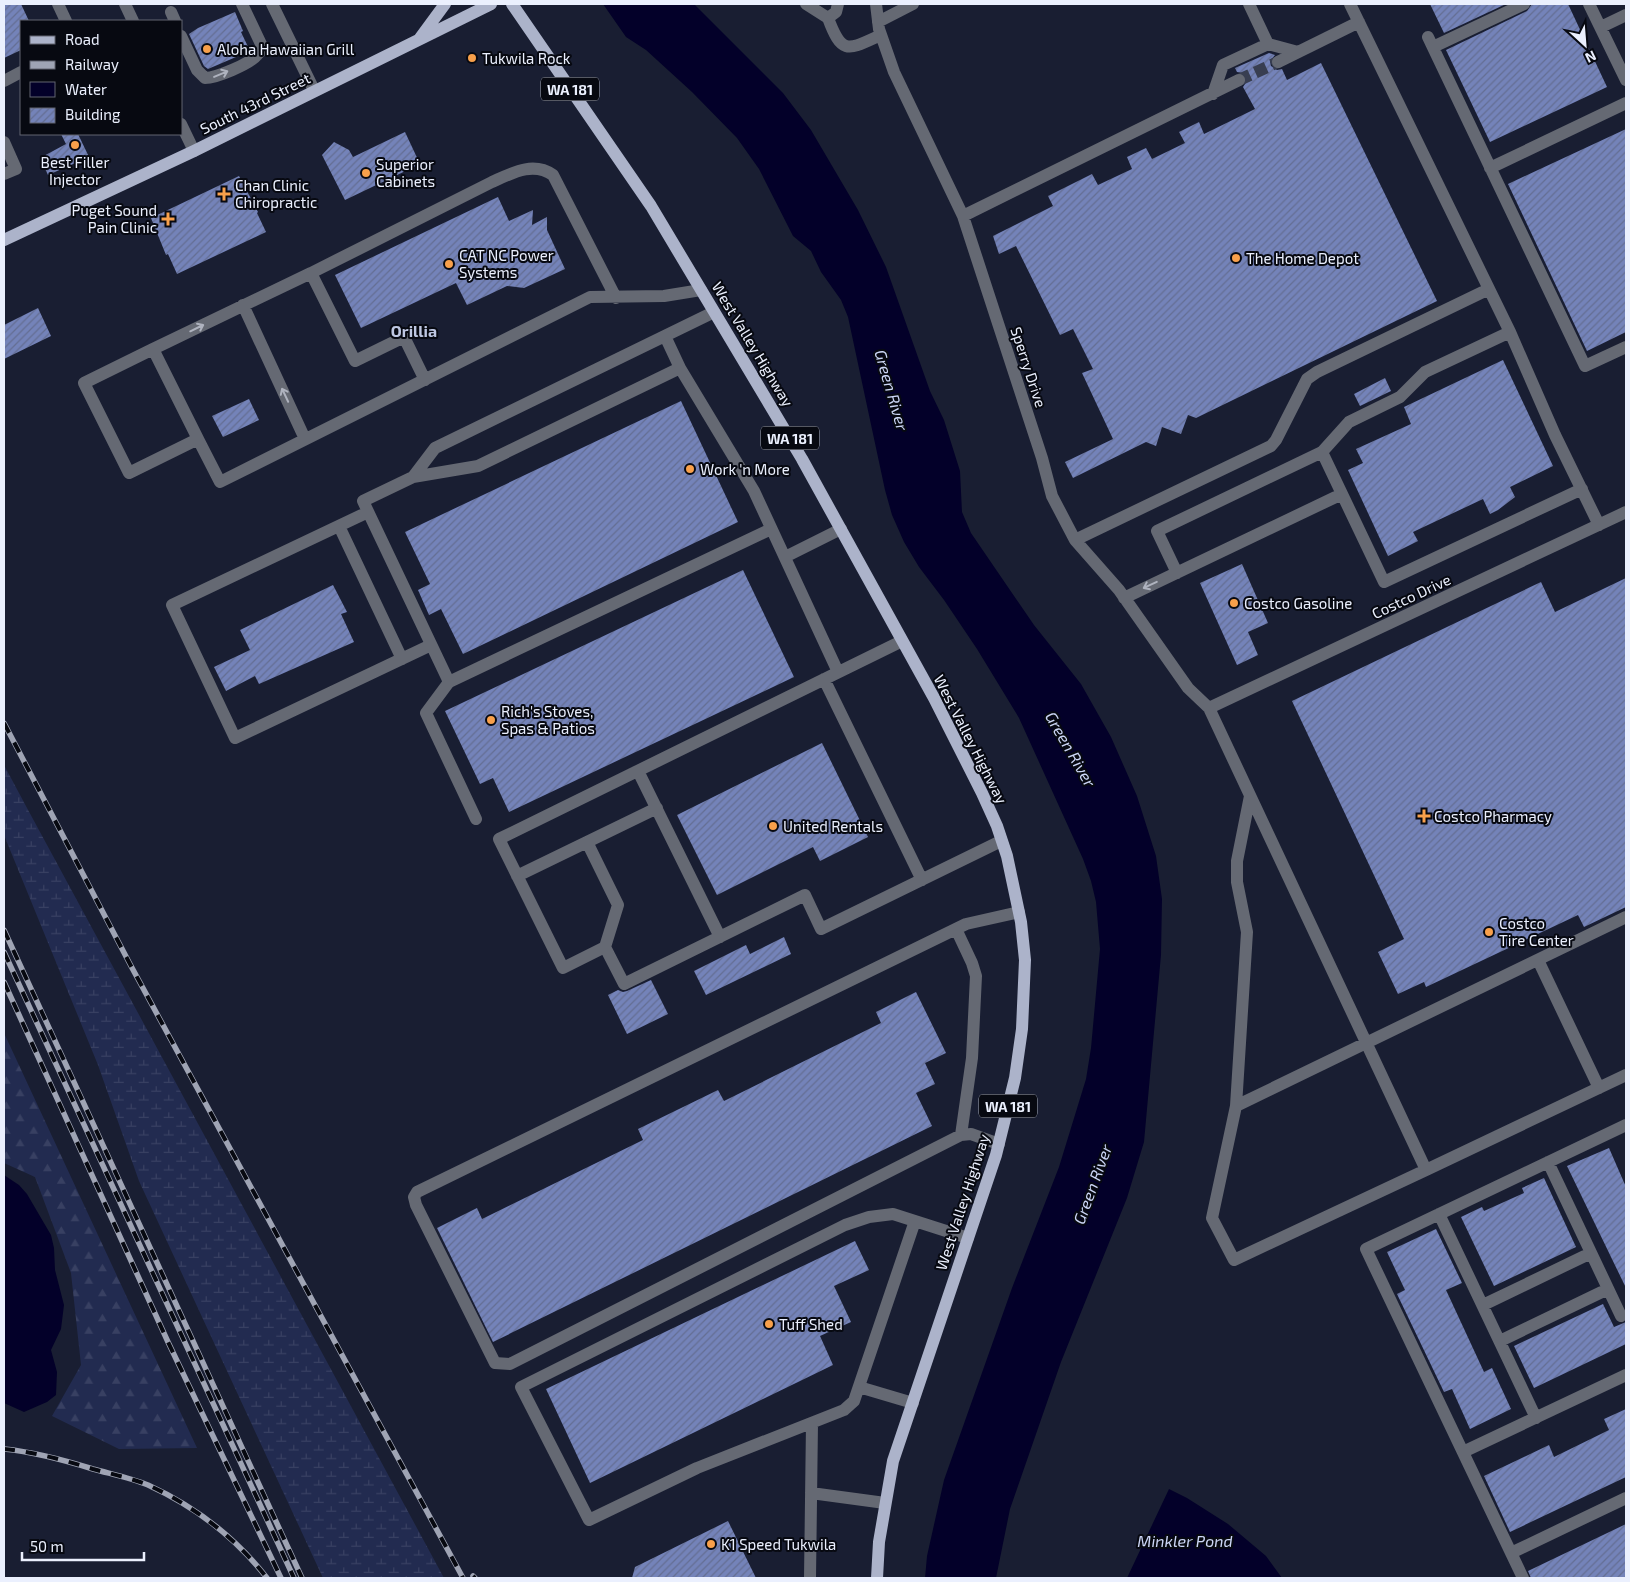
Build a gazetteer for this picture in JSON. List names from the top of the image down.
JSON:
{
  "streets": {
    "main road": ["WA 181", "South 43rd Street", "West Valley Highway"],
    "street": ["Sperry Drive", "Costco Drive"]
  },
  "crossings": [
    ["Sperry Drive", "Costco Drive"]
  ],
  "districts": ["Orillia"],
  "water": ["Green River", "Minkler Pond"],
  "places": {
    "other": [
      "Aloha Hawaiian Grill",
      "Tukwila Rock",
      "Best Filler Injector",
      "Superior Cabinets",
      "The Home Depot",
      "CAT NC Power Systems",
      "Work 'n More",
      "Costco Gasoline",
      "Rich's Stoves, Spas & Patios",
      "United Rentals",
      "Costco Tire Center",
      "Tuff Shed",
      "K1 Speed Tukwila"
    ],
    "health": ["Chan Clinic Chiropractic", "Puget Sound Pain Clinic", "Costco Pharmacy"]
  },
  "legend": [
    "Road",
    "Railway",
    "Water",
    "Building"
  ],
  "scale_bar": "50 m",
  "north": "bottom right"
}
